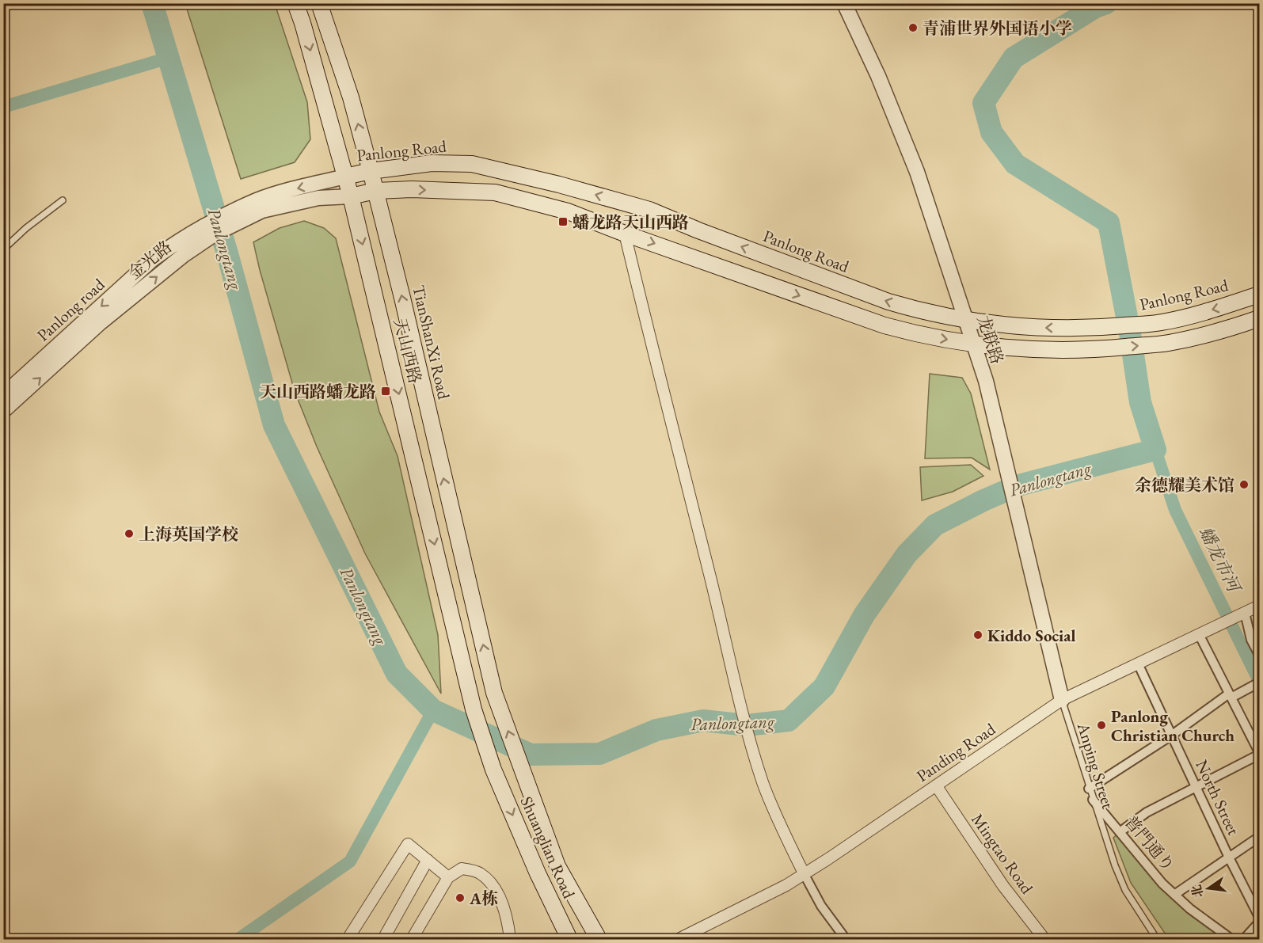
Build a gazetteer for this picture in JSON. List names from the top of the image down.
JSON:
{
  "streets": {
    "main road": [
      "Panlong Road",
      "TianShanXi Road",
      "天山西路",
      "Shuanglian Road"
    ],
    "street": [
      "金光路",
      "Panlong road",
      "龙联路",
      "Panding Road",
      "North Street",
      "普門通り",
      "Mingtao Road"
    ],
    "lane": ["Anping Street"]
  },
  "crossings": [
    ["Panlong Road", "Panlong road"],
    ["Panlong Road", "龙联路"],
    ["Panlong Road", "TianShanXi Road"],
    ["Panlong Road", "天山西路"],
    ["金光路", "Panlong road"],
    ["Panlong road", "天山西路"],
    ["龙联路", "Panding Road"],
    ["龙联路", "Anping Street"],
    ["天山西路", "Shuanglian Road"],
    ["Panding Road", "Anping Street"],
    ["Panding Road", "North Street"],
    ["Panding Road", "Mingtao Road"],
    ["Anping Street", "普門通り"]
  ],
  "one_way": [
    "金光路",
    "Panlong road",
    "TianShanXi Road",
    "天山西路",
    "Shuanglian Road"
  ],
  "water": ["Panlongtang", "蟠龙市河"],
  "places": {
    "other": [
      "青浦世界外国语小学",
      "余德耀美术馆",
      "上海英国学校",
      "Kiddo Social",
      "Panlong Christian Church",
      "A栋"
    ],
    "transit": ["蟠龙路天山西路", "天山西路蟠龙路"]
  },
  "north": "left"
}
